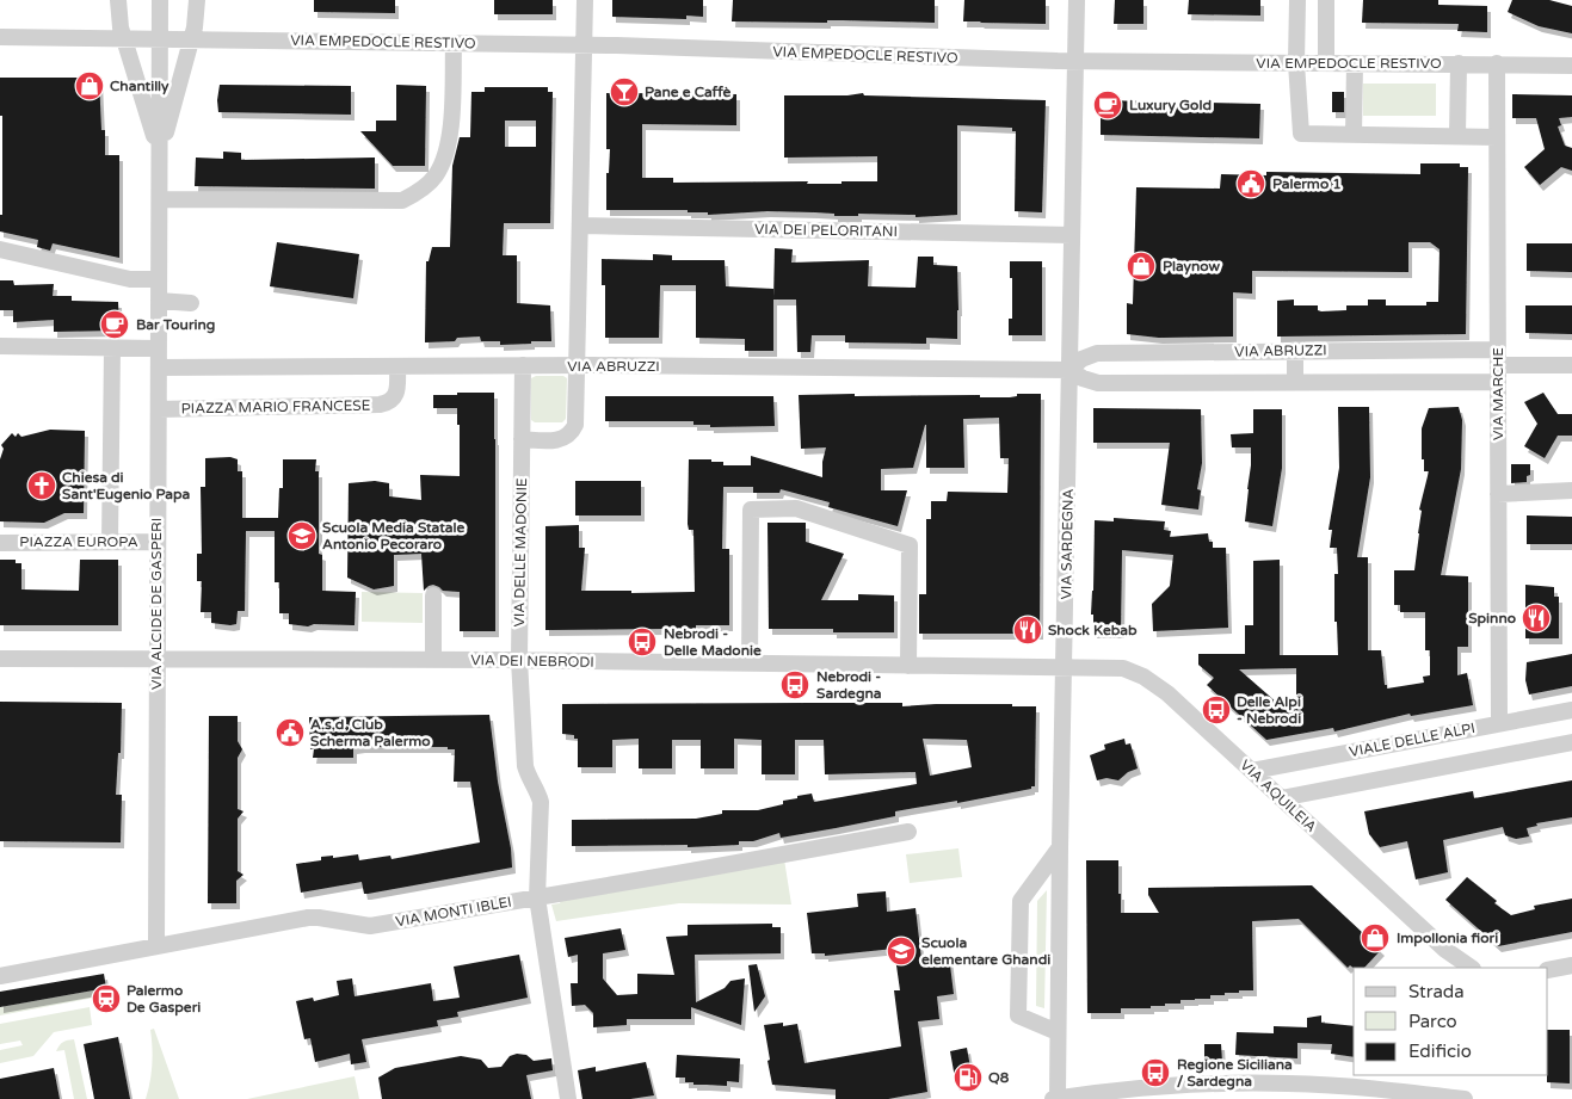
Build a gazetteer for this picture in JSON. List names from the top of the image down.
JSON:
{
  "streets": {
    "street": [
      "VIA EMPEDOCLE RESTIVO",
      "VIA DEI PELORITANI",
      "VIA ABRUZZI",
      "VIA MARCHE",
      "PIAZZA MARIO FRANCESE",
      "PIAZZA EUROPA",
      "VIA SARDEGNA",
      "VIA DELLE MADONIE",
      "VIA ALCIDE DE GASPERI",
      "VIA DEI NEBRODI",
      "VIALE DELLE ALPI",
      "VIA AQUILEIA",
      "VIA MONTI IBLEI"
    ]
  },
  "crossings": [
    ["VIA EMPEDOCLE RESTIVO", "VIA MARCHE"],
    ["VIA EMPEDOCLE RESTIVO", "VIA SARDEGNA"],
    ["VIA EMPEDOCLE RESTIVO", "VIA ALCIDE DE GASPERI"],
    ["VIA DEI PELORITANI", "VIA SARDEGNA"],
    ["VIA ABRUZZI", "VIA MARCHE"],
    ["VIA ABRUZZI", "PIAZZA MARIO FRANCESE"],
    ["VIA ABRUZZI", "VIA SARDEGNA"],
    ["VIA ABRUZZI", "VIA DELLE MADONIE"],
    ["VIA ABRUZZI", "VIA ALCIDE DE GASPERI"],
    ["VIA MARCHE", "VIALE DELLE ALPI"],
    ["PIAZZA MARIO FRANCESE", "VIA ALCIDE DE GASPERI"],
    ["PIAZZA EUROPA", "VIA ALCIDE DE GASPERI"],
    ["VIA SARDEGNA", "VIA DEI NEBRODI"],
    ["VIA SARDEGNA", "VIA AQUILEIA"],
    ["VIA DELLE MADONIE", "VIA DEI NEBRODI"],
    ["VIA DELLE MADONIE", "VIA MONTI IBLEI"],
    ["VIA ALCIDE DE GASPERI", "VIA DEI NEBRODI"],
    ["VIA ALCIDE DE GASPERI", "VIA MONTI IBLEI"],
    ["VIA DEI NEBRODI", "VIA AQUILEIA"],
    ["VIALE DELLE ALPI", "VIA AQUILEIA"]
  ],
  "places": {
    "shop": ["Chantilly", "Playnow", "Impollonia fiori"],
    "bar": ["Pane e Caffè"],
    "cafe": ["Luxury Gold", "Bar Touring"],
    "public building": ["Palermo 1", "A.s.d. Club Scherma Palermo"],
    "church": ["Chiesa di Sant'Eugenio Papa"],
    "school or university": ["Scuola Media Statale Antonio Pecoraro", "Scuola elementare Ghandi"],
    "restaurant": ["Spinno", "Shock Kebab"],
    "bus stop": [
      "Nebrodi - Delle Madonie",
      "Nebrodi - Sardegna",
      "Delle Alpi - Nebrodi",
      "Regione Siciliana / Sardegna"
    ],
    "station": ["Palermo De Gasperi"],
    "fuel station": ["Q8"]
  },
  "legend": ["Strada", "Parco", "Edificio"]
}
